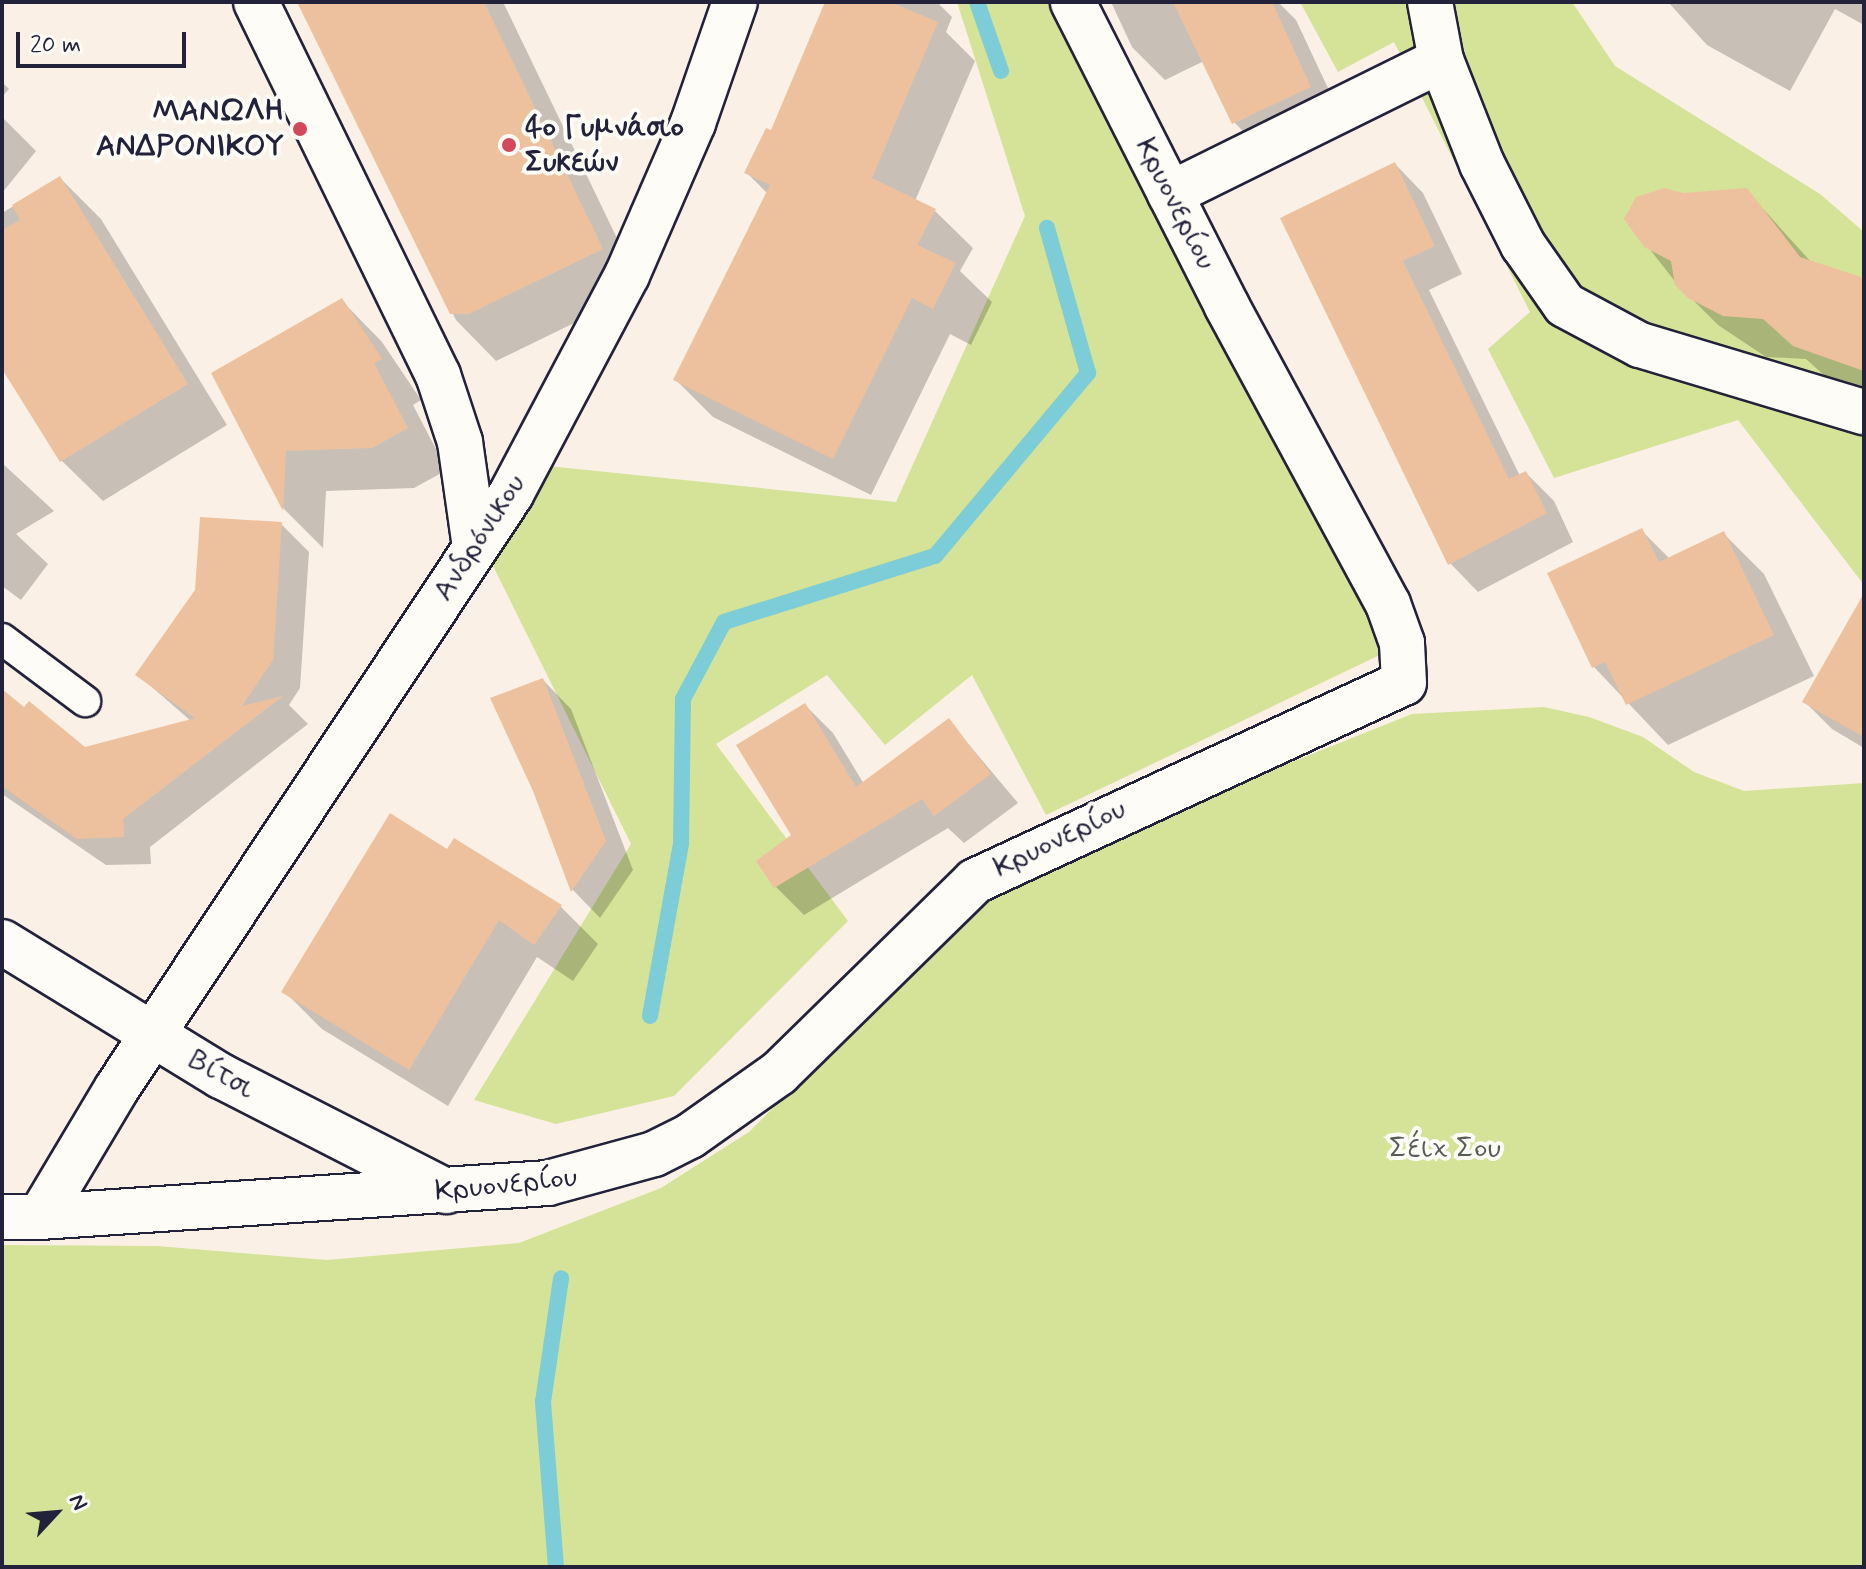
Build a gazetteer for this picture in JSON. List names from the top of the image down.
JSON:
{
  "streets": {
    "street": ["Κρυονερίου", "Ανδρόνικου", "Βίτσι"]
  },
  "crossings": [
    ["Κρυονερίου", "Ανδρόνικου"],
    ["Κρυονερίου", "Βίτσι"],
    ["Ανδρόνικου", "Βίτσι"]
  ],
  "parks": ["Σέιχ Σου"],
  "places": ["ΜΑΝΩΛΗ ΑΝΔΡΟΝΙΚΟΥ", "4ο Γυμνάσιο Συκεών"],
  "scale_bar": "20 m",
  "north": "top right"
}
